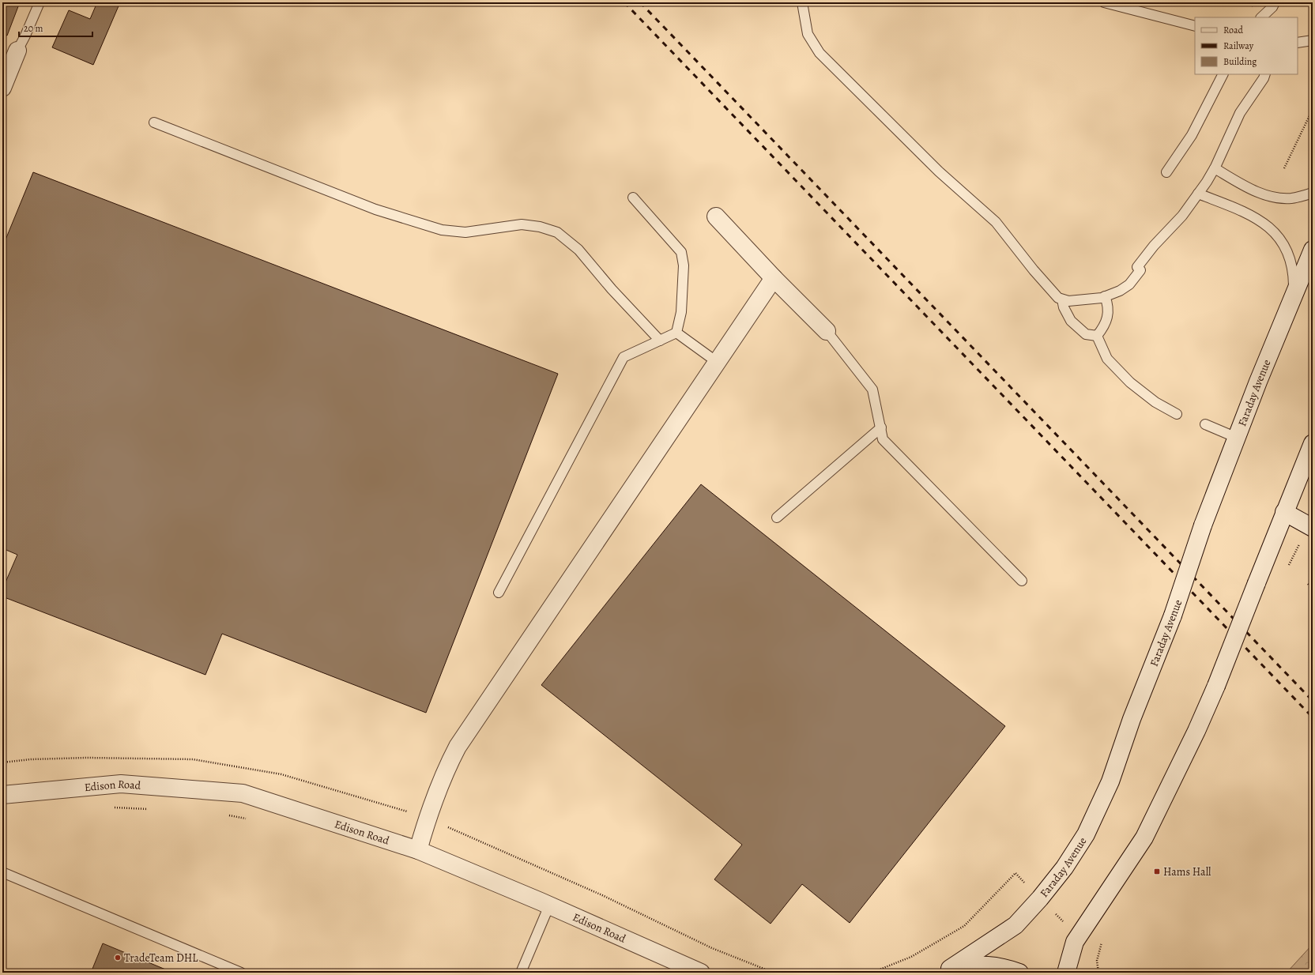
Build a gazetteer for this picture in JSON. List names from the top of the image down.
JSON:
{
  "streets": {
    "street": ["Faraday Avenue", "Edison Road"]
  },
  "places": {
    "transit": ["Hams Hall"],
    "other": ["TradeTeam DHL"]
  },
  "legend": ["Road", "Railway", "Building"],
  "scale_bar": "20 m"
}
